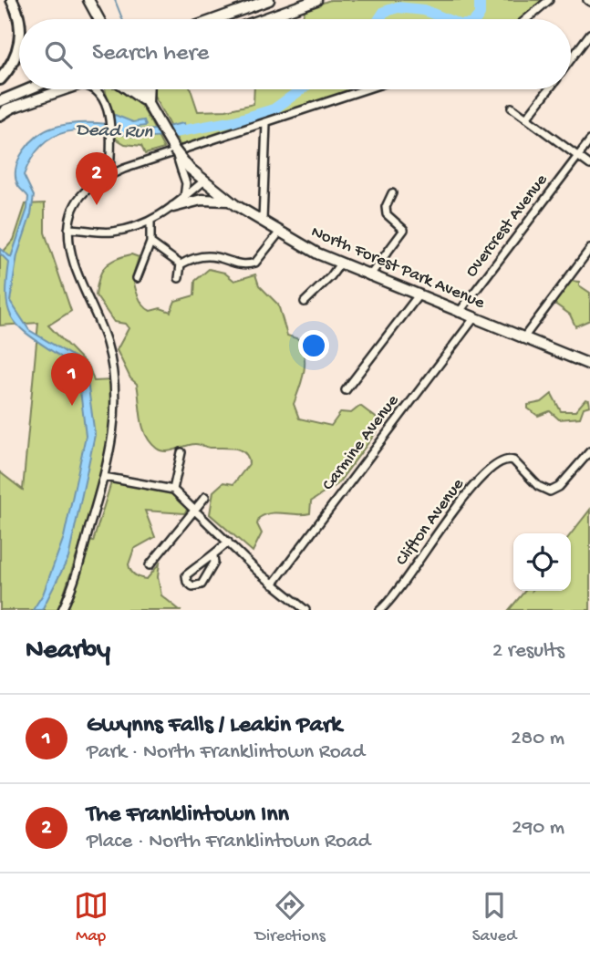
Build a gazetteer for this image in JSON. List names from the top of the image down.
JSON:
{
  "streets": {
    "main road": ["North Forest Park Avenue"],
    "street": ["Overcrest Avenue", "Carmine Avenue", "Clifton Avenue"]
  },
  "crossings": [
    ["Overcrest Avenue", "North Forest Park Avenue"],
    ["North Forest Park Avenue", "Carmine Avenue"]
  ],
  "water": ["Dead Run"],
  "page": {
    "search": "Search here",
    "pins": ["2", "1"],
    "heading": ["Nearby", "2 results"],
    "list": [
      {
        "mark": "1",
        "name": "Gwynns Falls / Leakin Park",
        "note": "Park · North Franklintown Road",
        "value": "280 m"
      },
      {
        "mark": "2",
        "name": "The Franklintown Inn",
        "note": "Place · North Franklintown Road",
        "value": "290 m"
      }
    ],
    "nav": ["Map", "Directions", "Saved"]
  }
}
